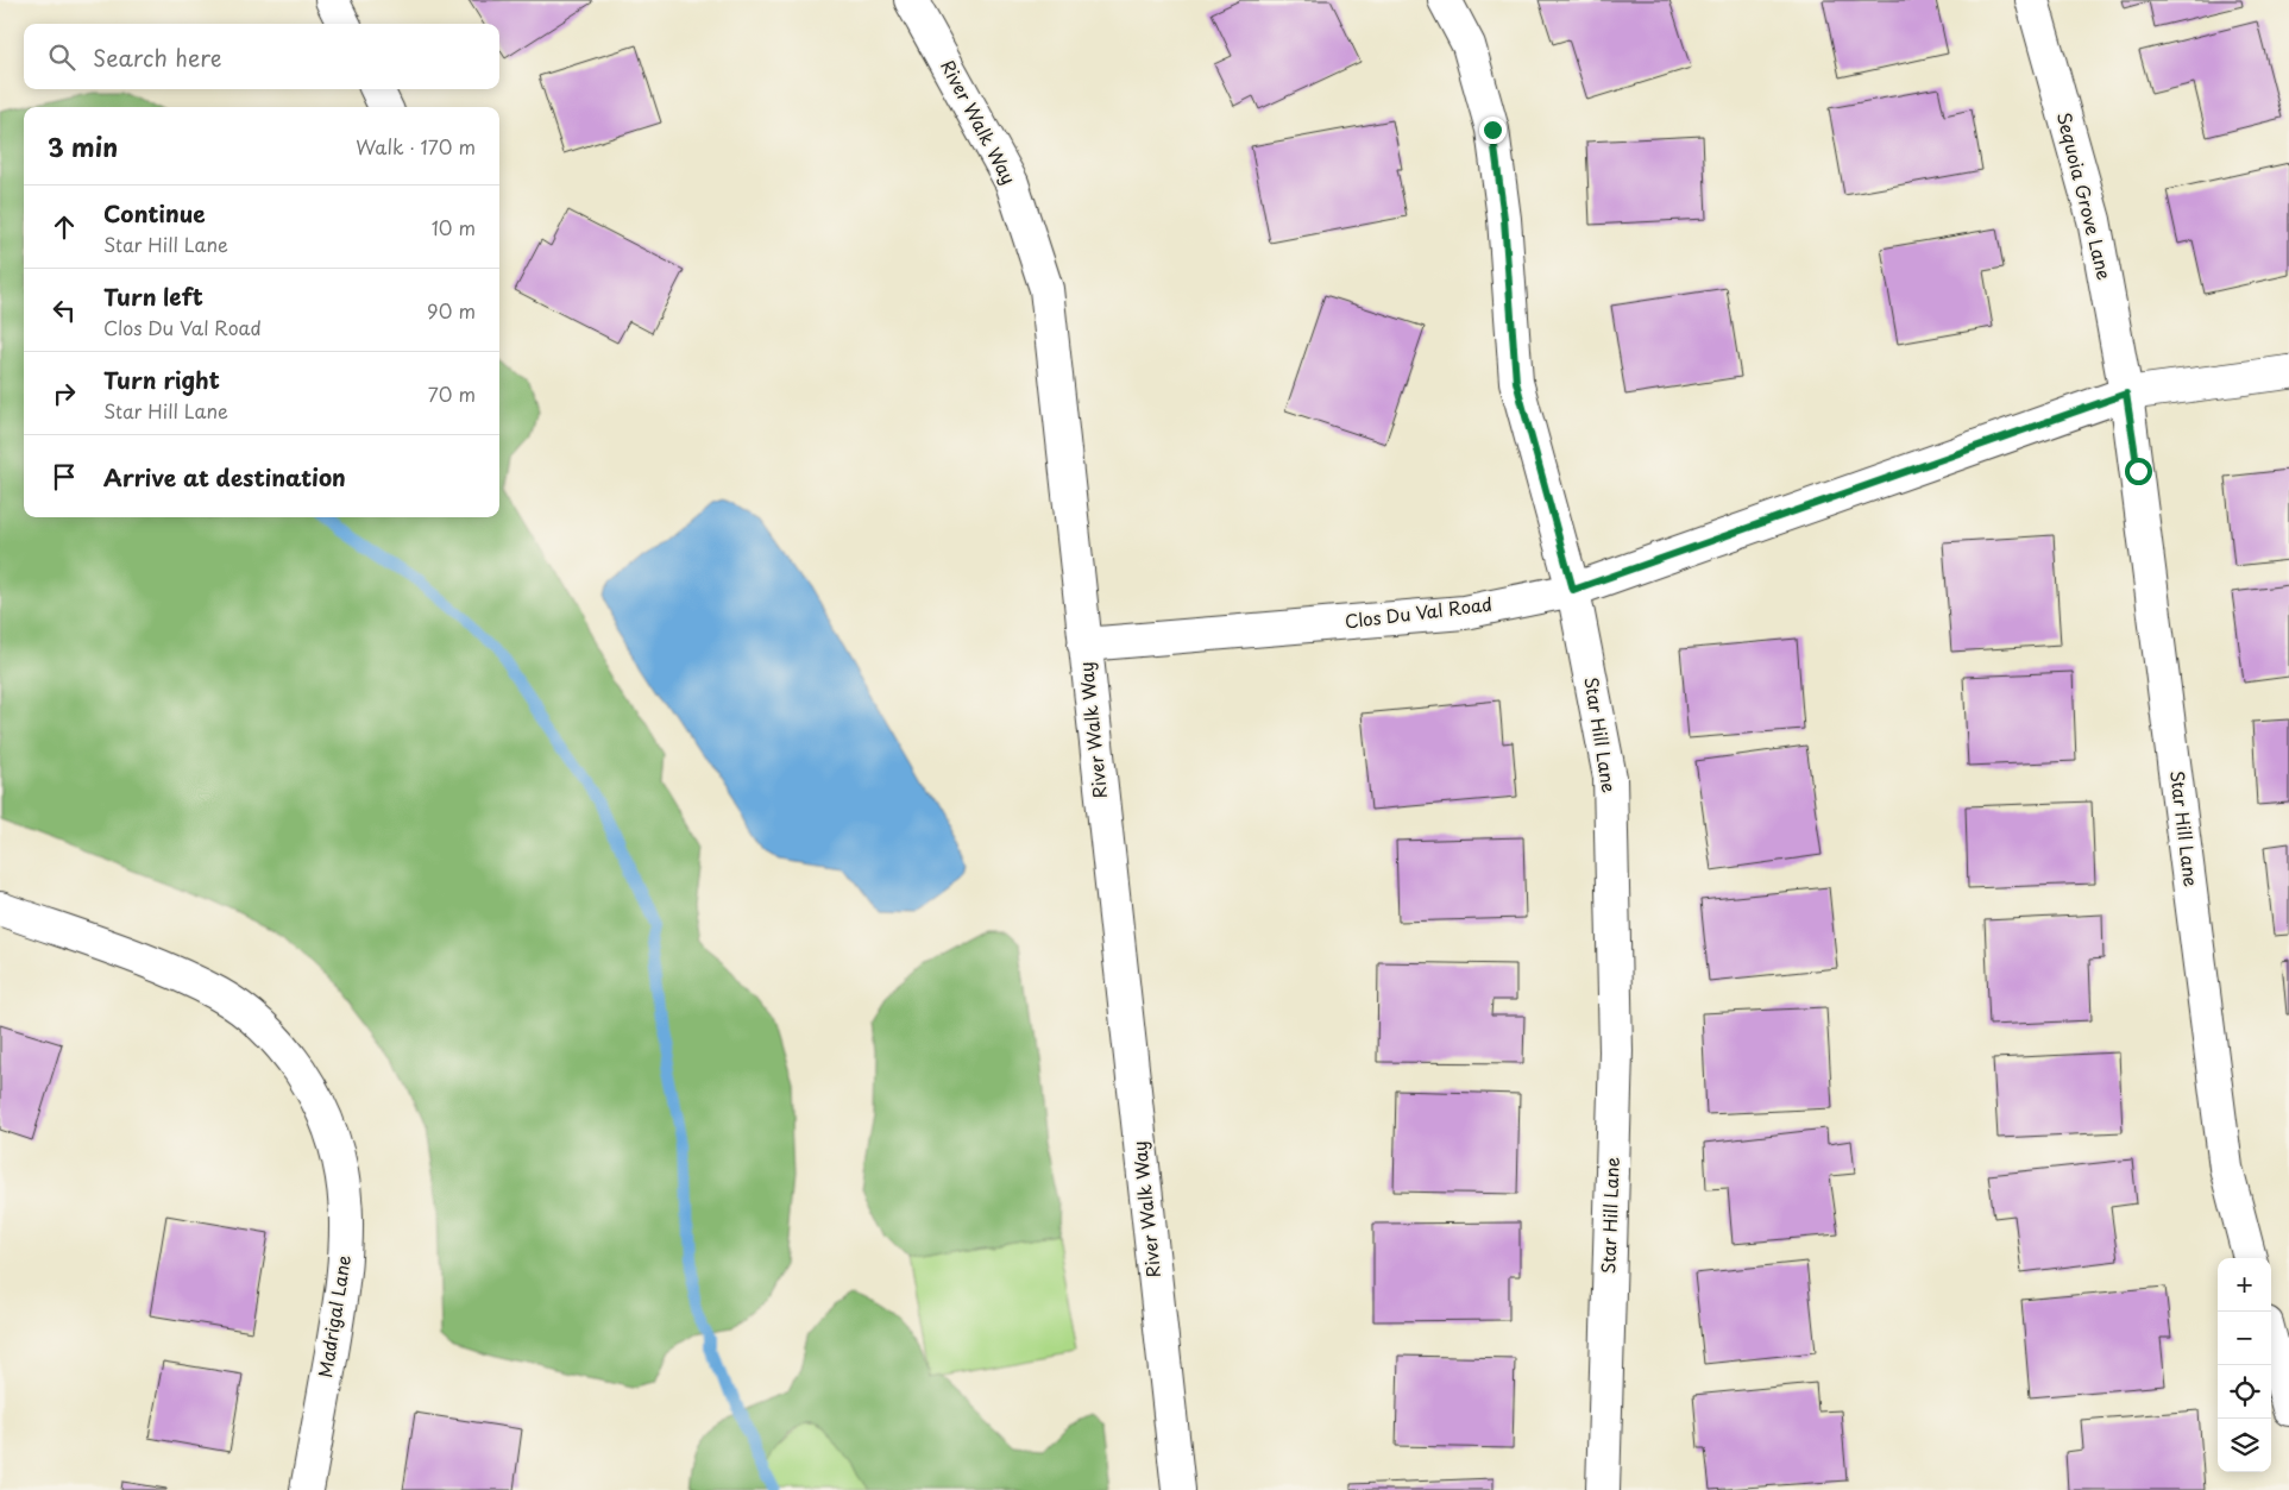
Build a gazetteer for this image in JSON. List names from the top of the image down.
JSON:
{
  "streets": {
    "street": [
      "River Walk Way",
      "Sequoia Grove Lane",
      "Clos Du Val Road",
      "Star Hill Lane",
      "Madrigal Lane"
    ]
  },
  "crossings": [
    ["River Walk Way", "Clos Du Val Road"],
    ["Sequoia Grove Lane", "Clos Du Val Road"],
    ["Sequoia Grove Lane", "Star Hill Lane"],
    ["Clos Du Val Road", "Star Hill Lane"]
  ],
  "page": {
    "search": "Search here",
    "heading": ["3 min", "Walk · 170 m"],
    "list": [
      ["Continue", "Star Hill Lane", "10 m"],
      ["Turn left", "Clos Du Val Road", "90 m"],
      ["Turn right", "Star Hill Lane", "70 m"],
      "Arrive at destination"
    ],
    "map_buttons": ["+", "−"]
  }
}
